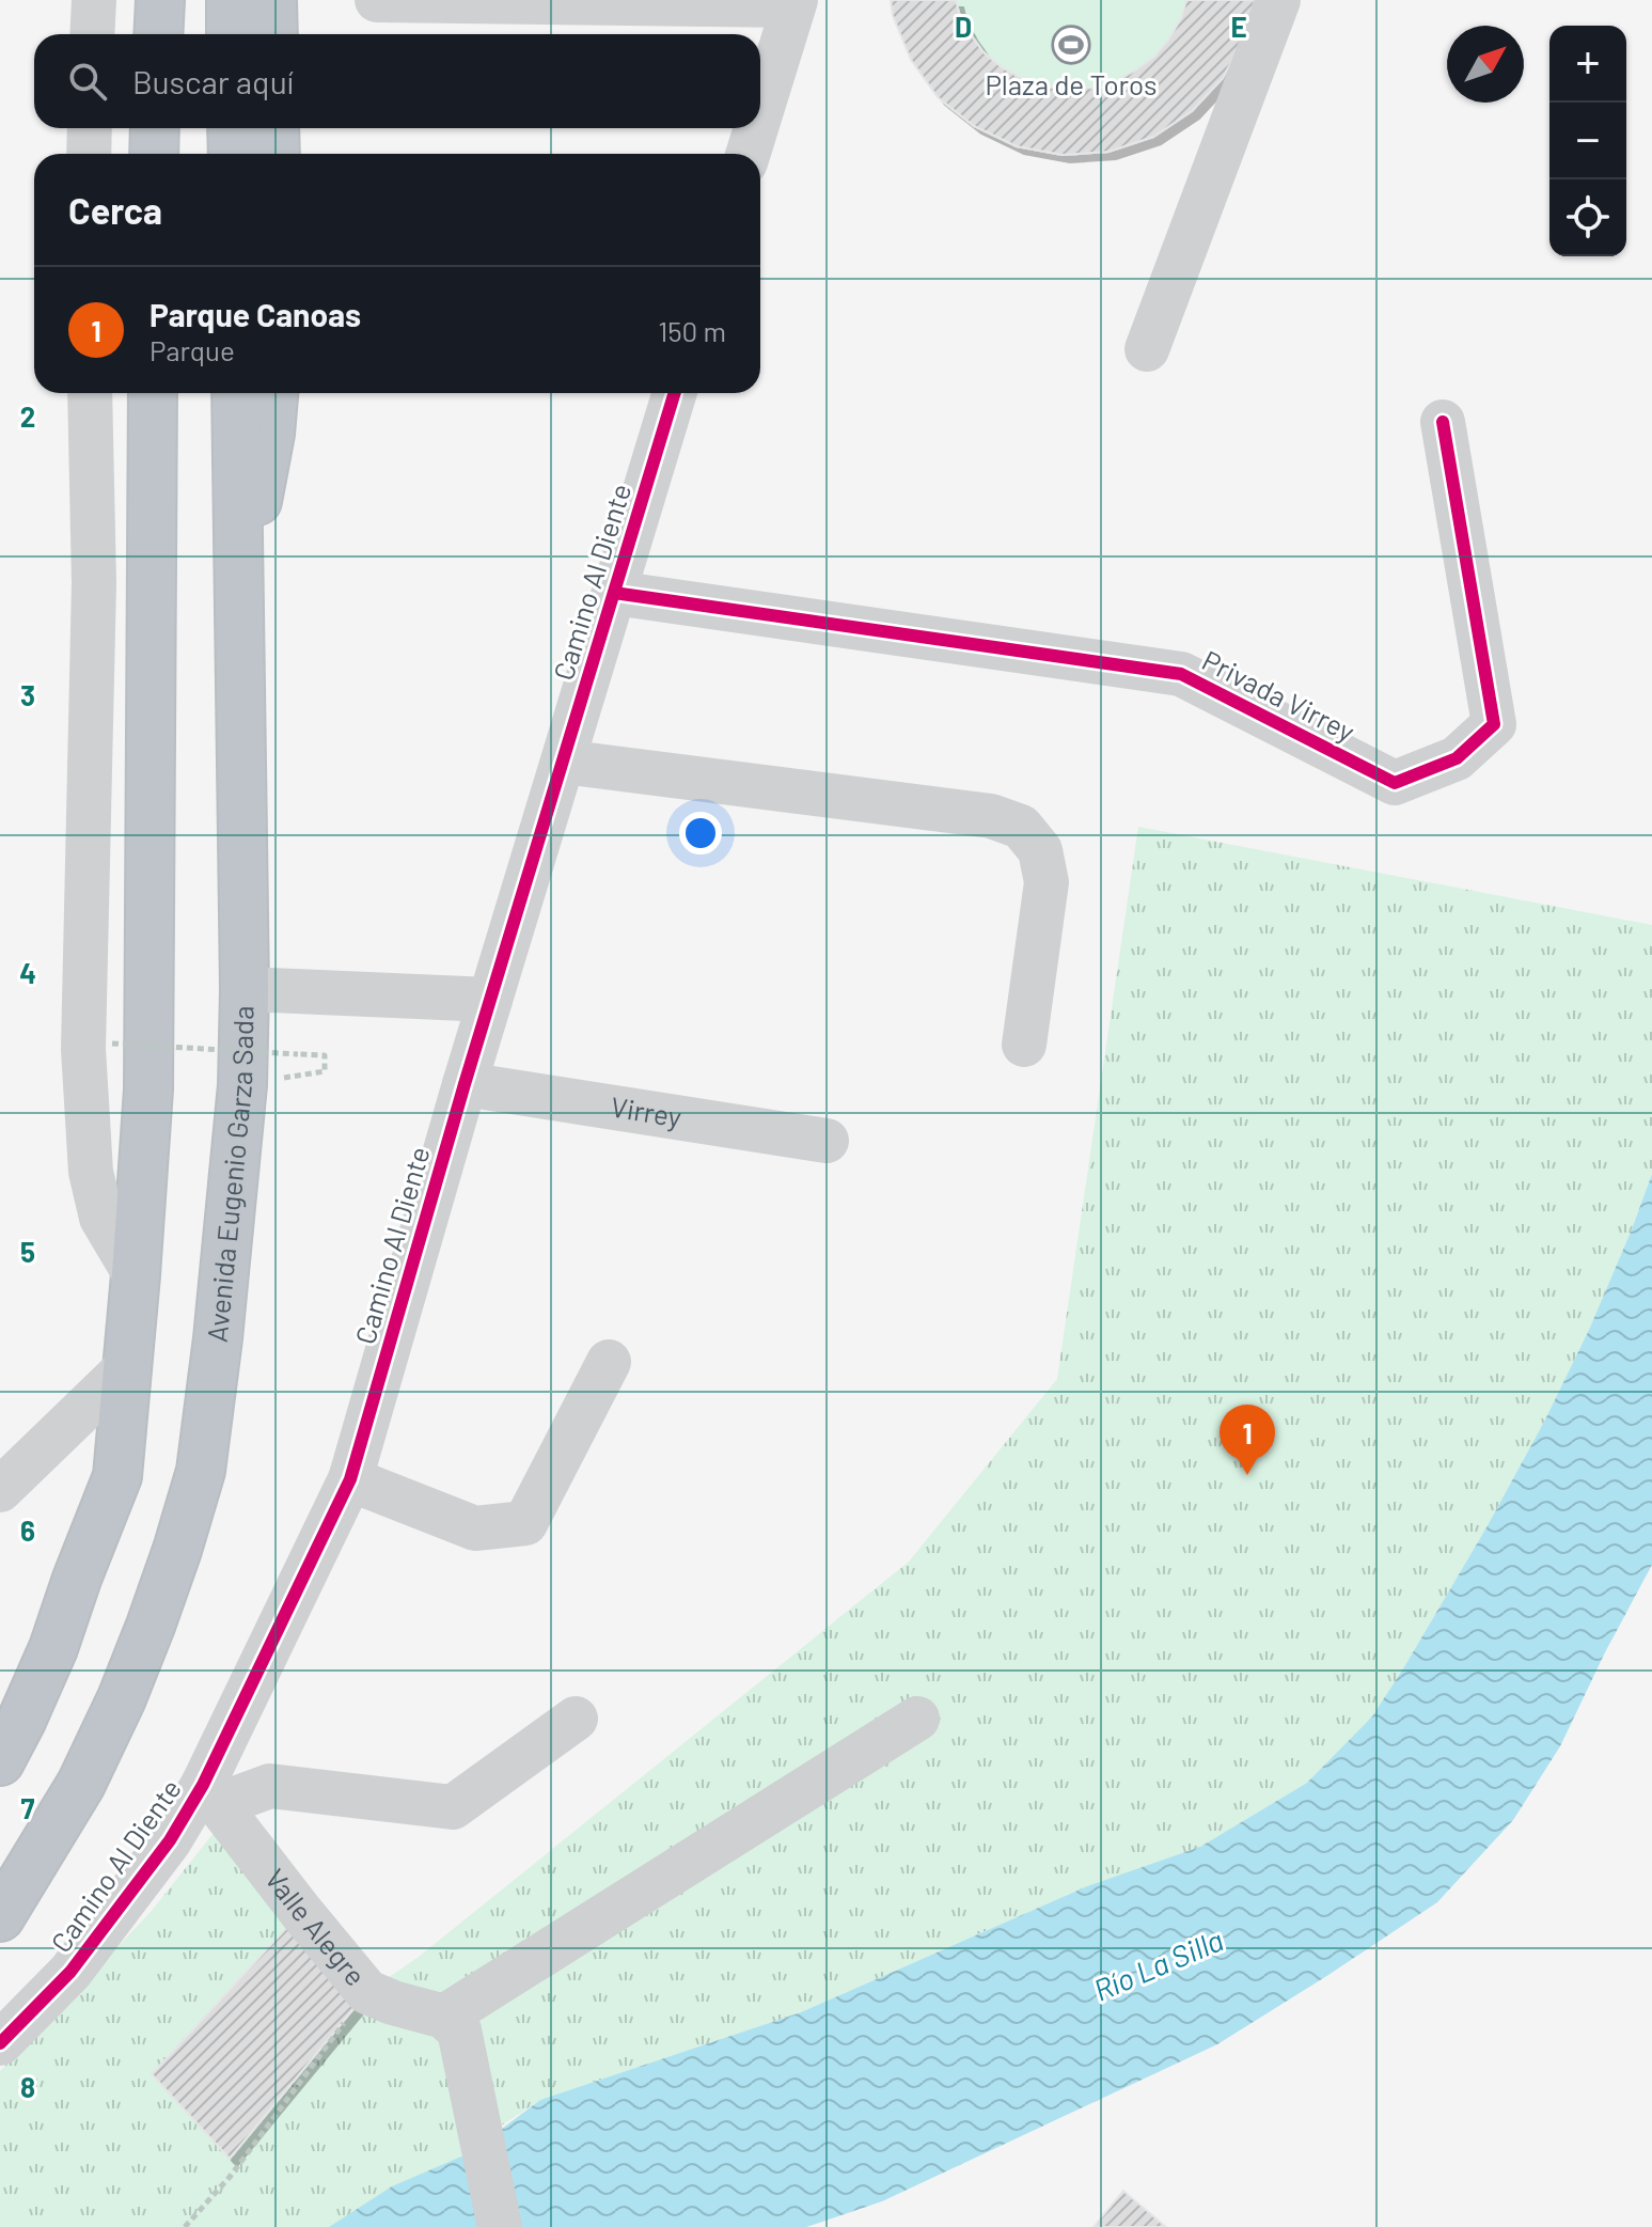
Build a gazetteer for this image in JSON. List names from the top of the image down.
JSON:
{
  "streets": {
    "highway": ["Avenida Eugenio Garza Sada"],
    "street": [
      "Camino Al Diente",
      "Privada Virrey",
      "Virrey",
      "Valle Alegre"
    ]
  },
  "crossings": [
    ["Camino Al Diente", "Privada Virrey"],
    ["Camino Al Diente", "Virrey"],
    ["Camino Al Diente", "Valle Alegre"]
  ],
  "water": ["Río La Silla"],
  "places": {
    "sports": ["Plaza de Toros"]
  },
  "north": "top right",
  "page": {
    "map_buttons": ["+", "−"],
    "search": "Buscar aquí",
    "heading": "Cerca",
    "list": [
      {
        "mark": "1",
        "name": "Parque Canoas",
        "note": "Parque",
        "value": "150 m"
      }
    ],
    "pins": "1"
  },
  "grid": {
    "columns": ["D", "E"],
    "rows": [
      "2",
      "3",
      "4",
      "5",
      "6",
      "7",
      "8"
    ]
  }
}
